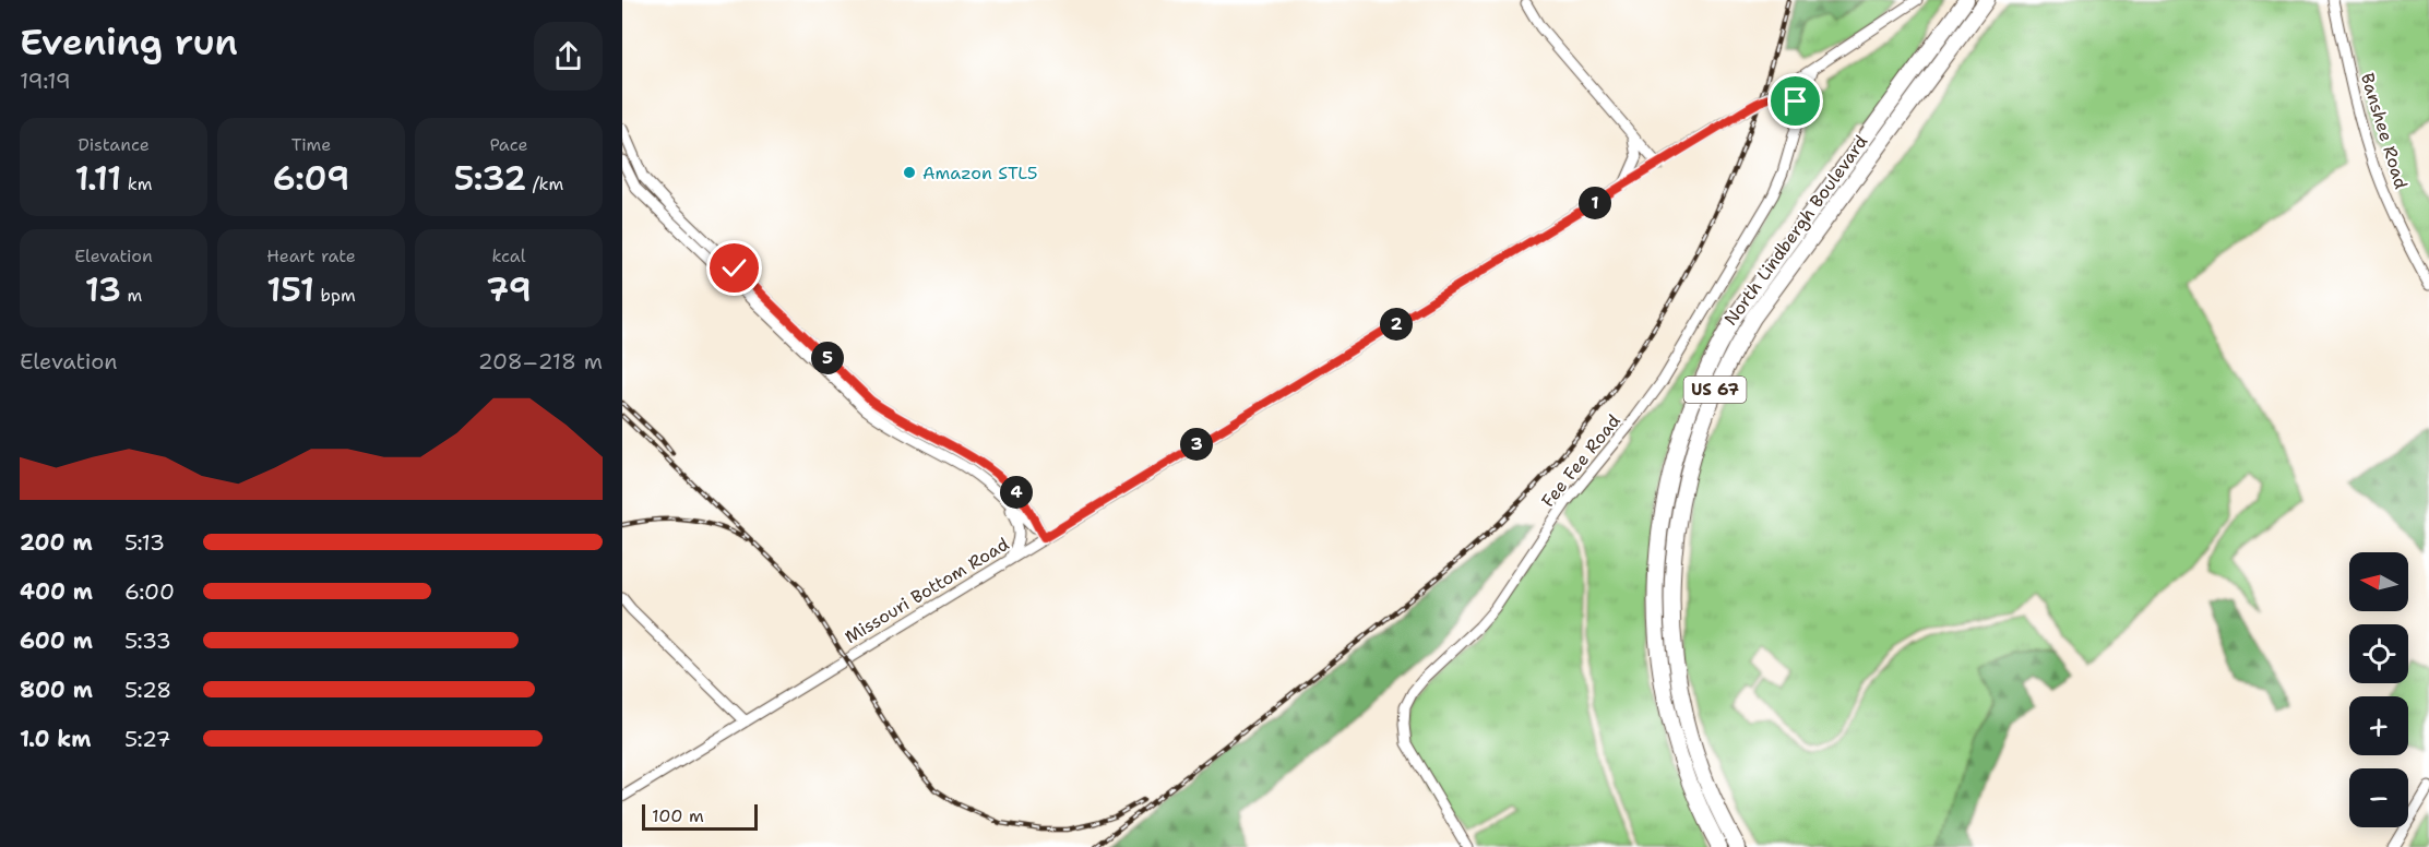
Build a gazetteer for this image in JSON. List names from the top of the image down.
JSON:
{
  "streets": {
    "highway": ["North Lindbergh Boulevard", "US 67"],
    "street": ["Banshee Road", "Fee Fee Road", "Missouri Bottom Road"]
  },
  "crossings": [
    ["Fee Fee Road", "Missouri Bottom Road"]
  ],
  "places": ["Amazon STL5"],
  "scale_bar": "100 m",
  "north": "left",
  "page": {
    "heading": ["Evening run", "19:19"],
    "stats": [
      ["Distance", "1.11 km"],
      ["Time", "6:09"],
      ["Pace", "5:32 /km"],
      ["Elevation", "13 m"],
      ["Heart rate", "151 bpm"],
      ["kcal", "79"]
    ],
    "pins": [
      "1",
      "2",
      "5",
      "3",
      "4"
    ],
    "chart": ["Elevation", "208–218 m"],
    "list": [
      {
        "name": "200 m",
        "note": "5:13"
      },
      {
        "name": "400 m",
        "note": "6:00"
      },
      {
        "name": "600 m",
        "note": "5:33"
      },
      {
        "name": "800 m",
        "note": "5:28"
      },
      {
        "name": "1.0 km",
        "note": "5:27"
      }
    ],
    "map_buttons": ["+", "−"],
    "scale": "100 m"
  }
}
